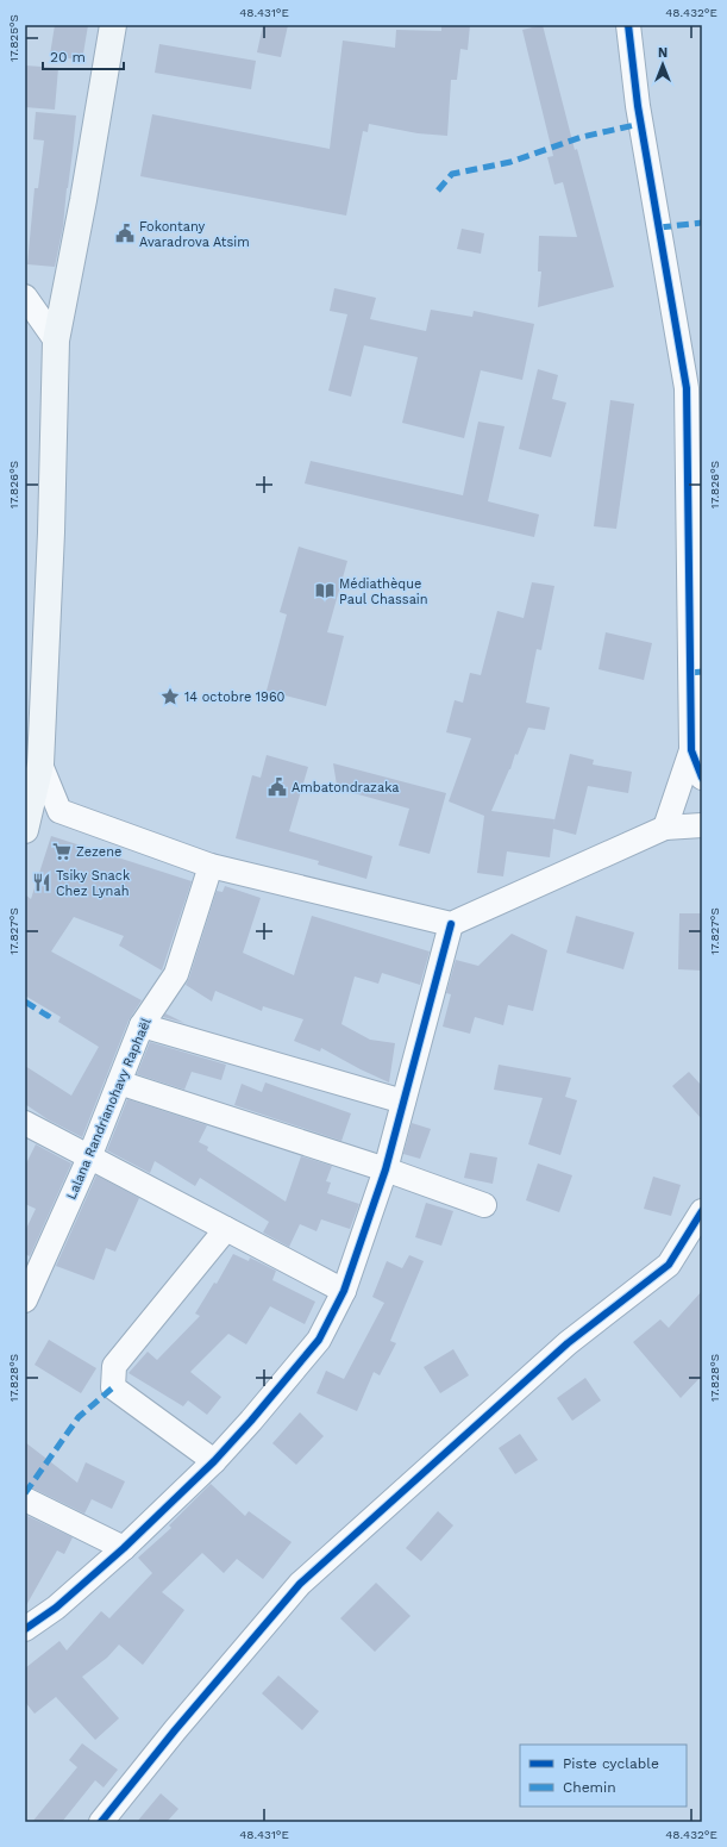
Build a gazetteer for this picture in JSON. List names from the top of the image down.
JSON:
{
  "streets": {
    "street": ["Lalana Randrianohavy Raphaël"]
  },
  "places": {
    "public building": ["Fokontany Avaradrova Atsim", "Ambatondrazaka"],
    "library": ["Médiathèque Paul Chassain"],
    "place": ["14 octobre 1960"],
    "supermarket": ["Zezene"],
    "restaurant": ["Tsiky Snack Chez Lynah"]
  },
  "legend": ["Piste cyclable", "Chemin"],
  "scale_bar": "20 m",
  "north": "top",
  "coordinates": [
    "48.431°E",
    "48.432°E",
    "17.825°S",
    "17.826°S",
    "17.827°S",
    "17.828°S"
  ]
}
